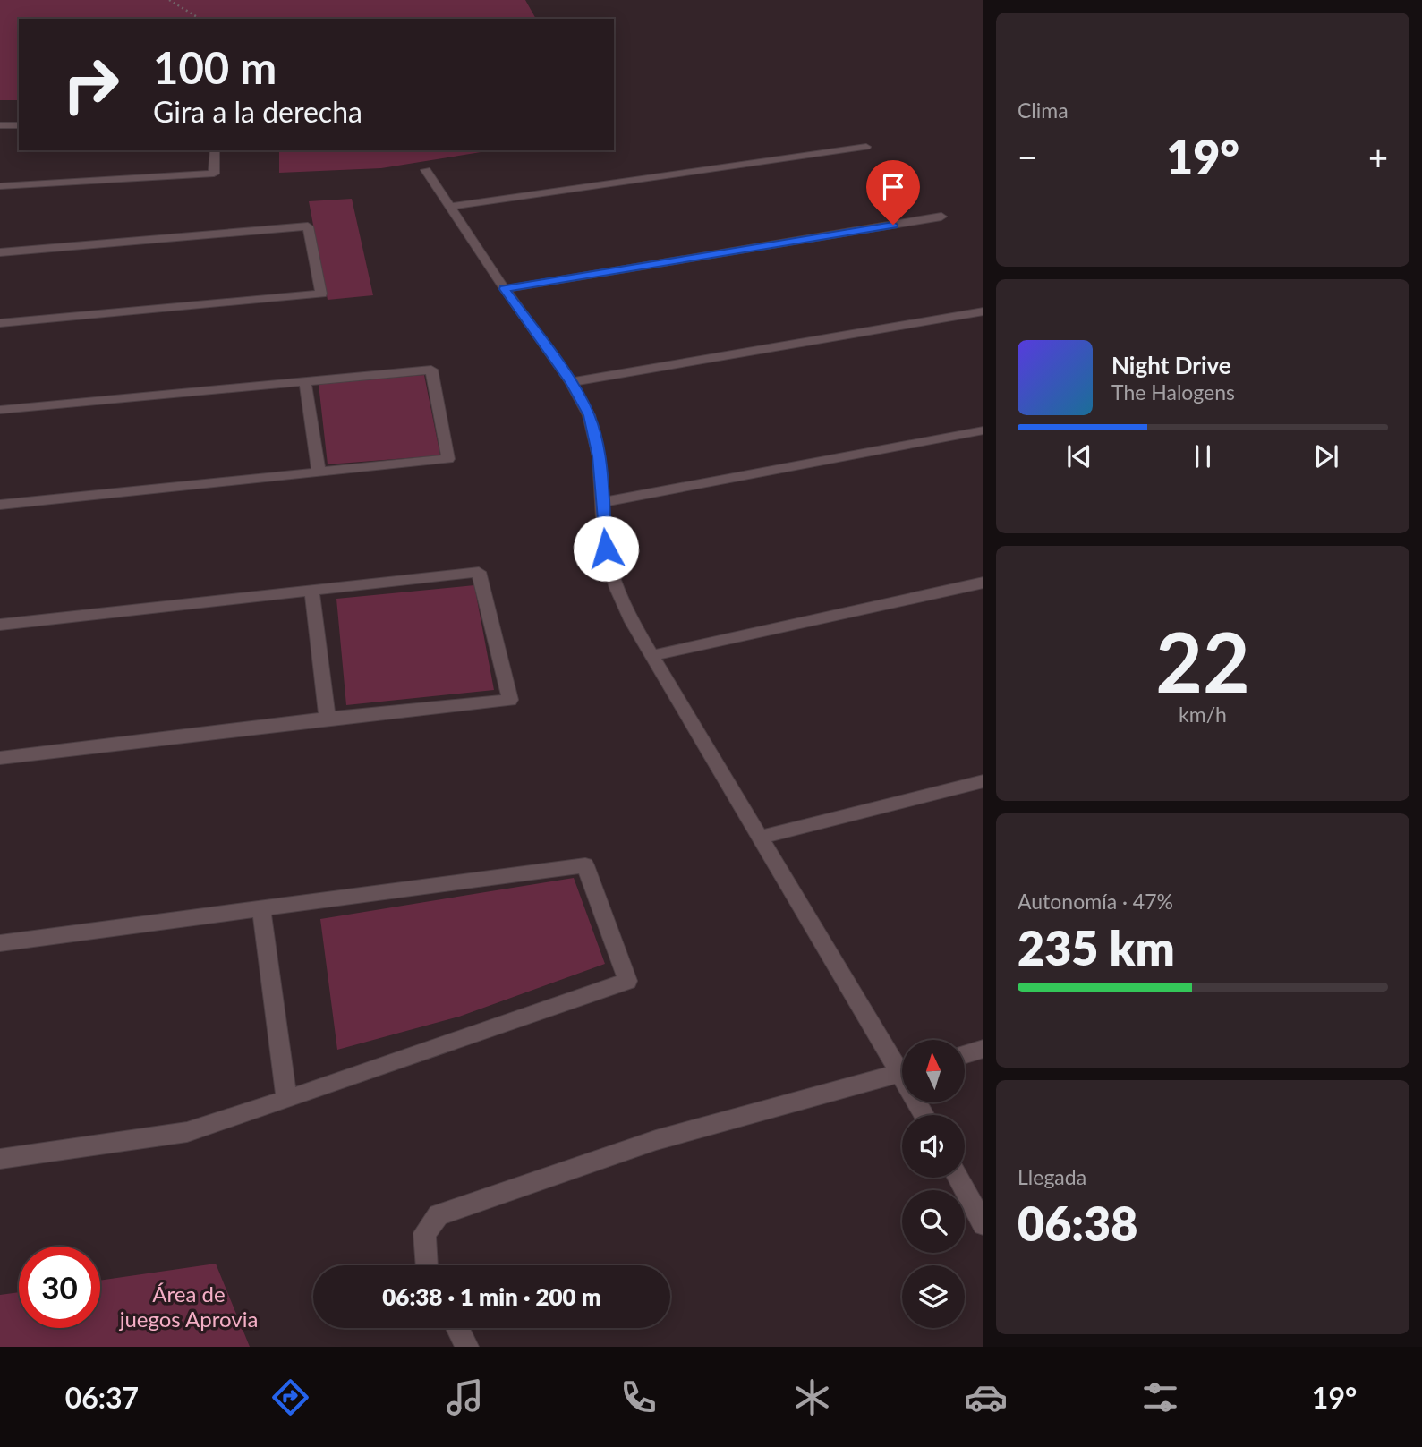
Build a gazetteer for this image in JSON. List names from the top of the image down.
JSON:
{
  "parks": ["Área de juegos Aprovia"],
  "north": "top",
  "page": {
    "tile": [
      "Clima",
      ["22", "km/h"],
      ["Autonomía · 47%", "235 km"],
      ["Llegada", "06:38"]
    ],
    "turn": ["100 m", "Gira a la derecha"],
    "heat": ["−", "19°", "+"],
    "song": ["Night Drive", "The Halogens"],
    "limit": "30",
    "trip": "06:38 · 1 min · 200 m",
    "tabs": ["06:37", "19°"]
  }
}
